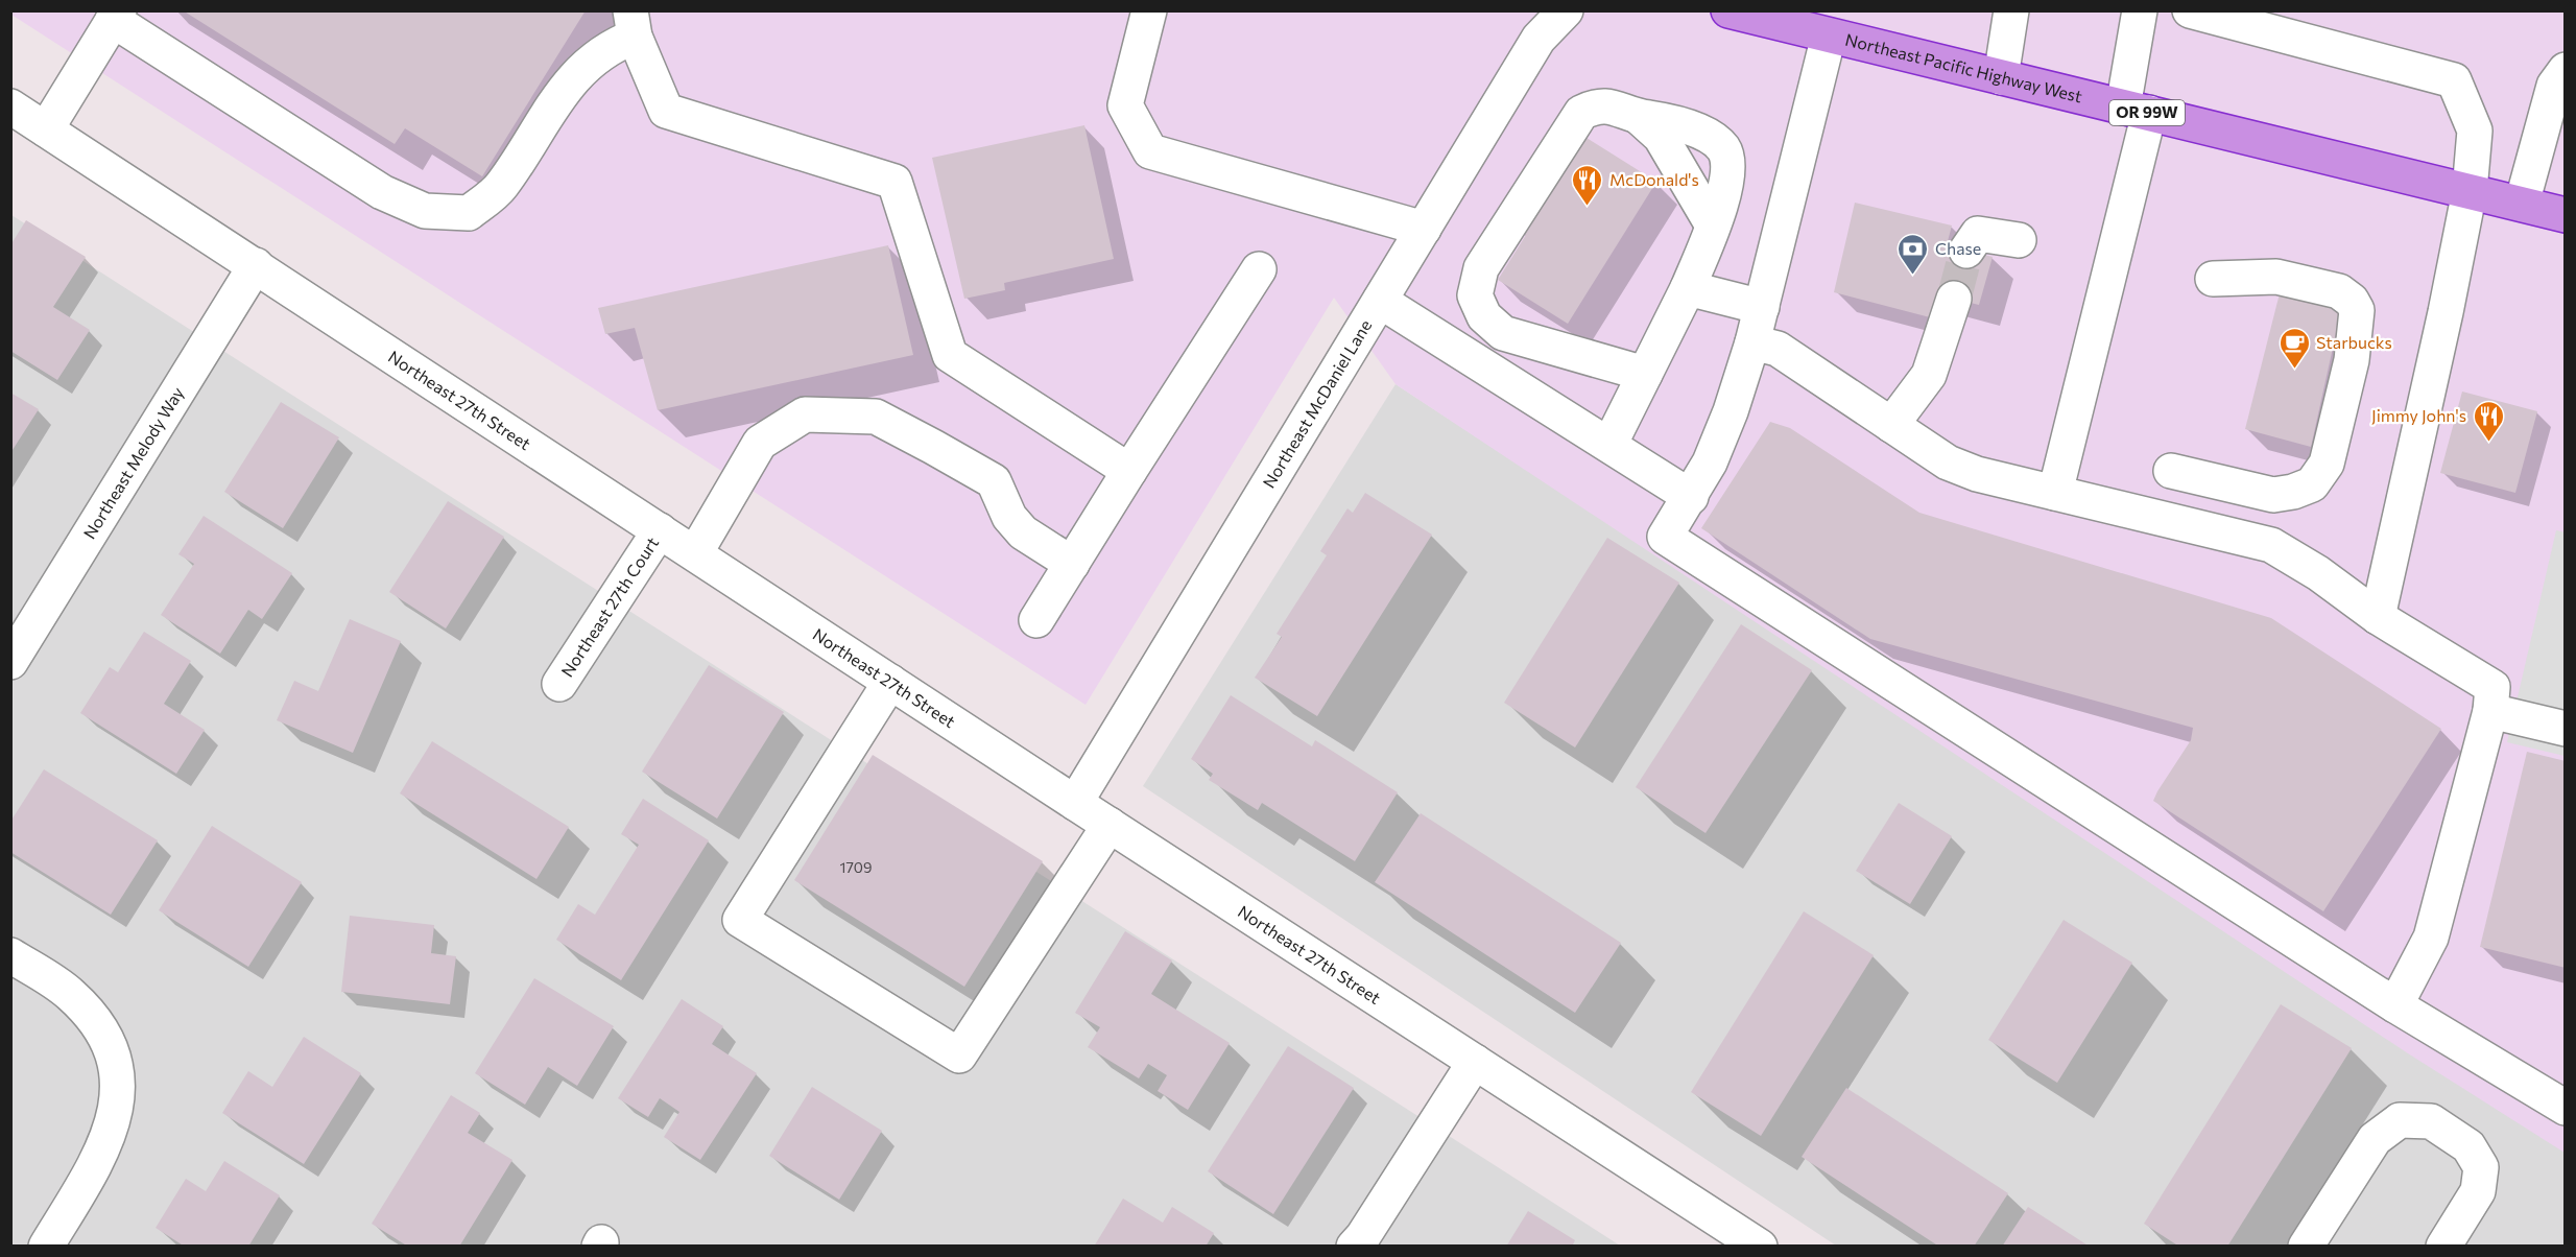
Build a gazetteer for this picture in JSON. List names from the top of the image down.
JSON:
{
  "streets": {
    "highway": ["Northeast Pacific Highway West", "OR 99W"],
    "street": [
      "Northeast 27th Street",
      "Northeast McDaniel Lane",
      "Northeast Melody Way",
      "Northeast 27th Court"
    ]
  },
  "crossings": [
    ["Northeast 27th Street", "Northeast McDaniel Lane"],
    ["Northeast 27th Street", "Northeast Melody Way"],
    ["Northeast 27th Street", "Northeast 27th Court"]
  ],
  "places": {
    "restaurant": ["McDonald's", "Jimmy John's"],
    "bank": ["Chase"],
    "cafe": ["Starbucks"]
  },
  "house_numbers": ["1709"]
}
